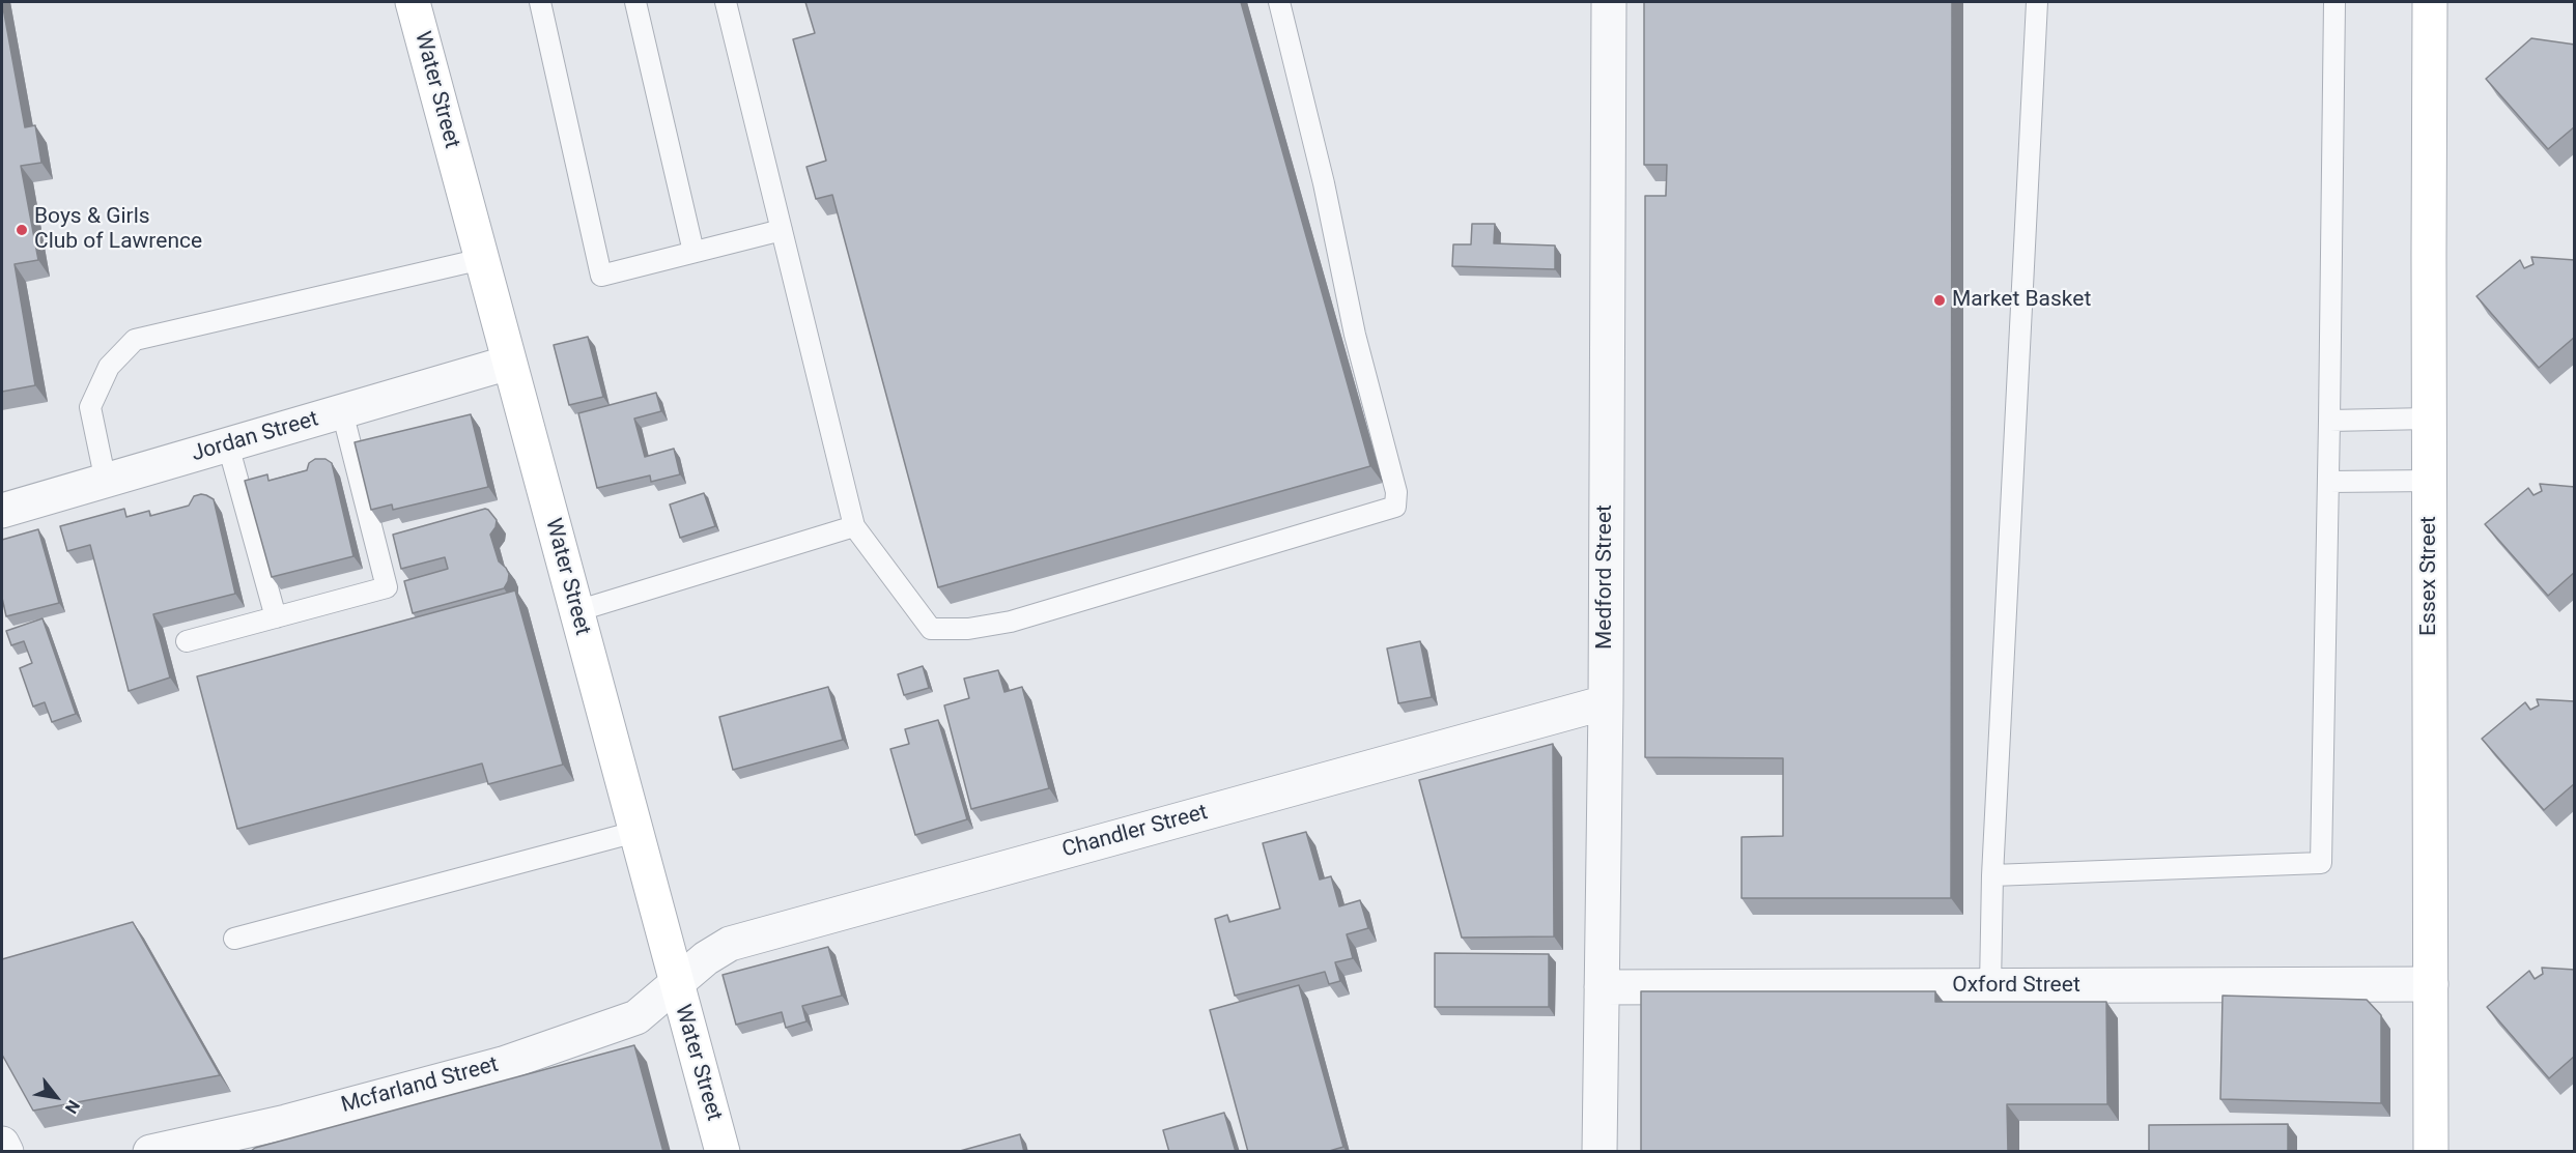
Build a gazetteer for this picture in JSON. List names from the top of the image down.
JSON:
{
  "streets": {
    "main road": ["Water Street", "Essex Street"],
    "street": [
      "Jordan Street",
      "Medford Street",
      "Chandler Street",
      "Oxford Street",
      "Mcfarland Street"
    ]
  },
  "crossings": [
    ["Water Street", "Jordan Street"],
    ["Water Street", "Chandler Street"],
    ["Water Street", "Mcfarland Street"],
    ["Essex Street", "Oxford Street"],
    ["Medford Street", "Chandler Street"],
    ["Medford Street", "Oxford Street"],
    ["Chandler Street", "Mcfarland Street"]
  ],
  "places": ["Boys & Girls Club of Lawrence", "Market Basket"],
  "north": "bottom right"
}
